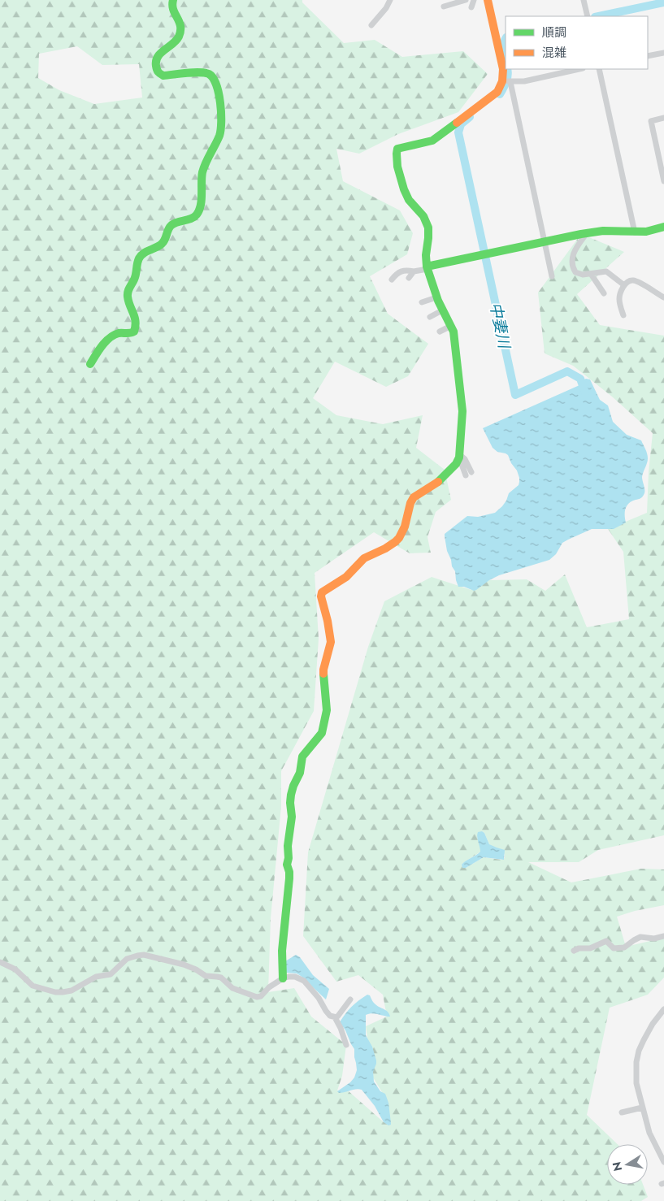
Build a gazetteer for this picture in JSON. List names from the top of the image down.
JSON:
{
  "water": ["中妻川"],
  "legend": ["順調", "混雑"],
  "north": "left"
}
